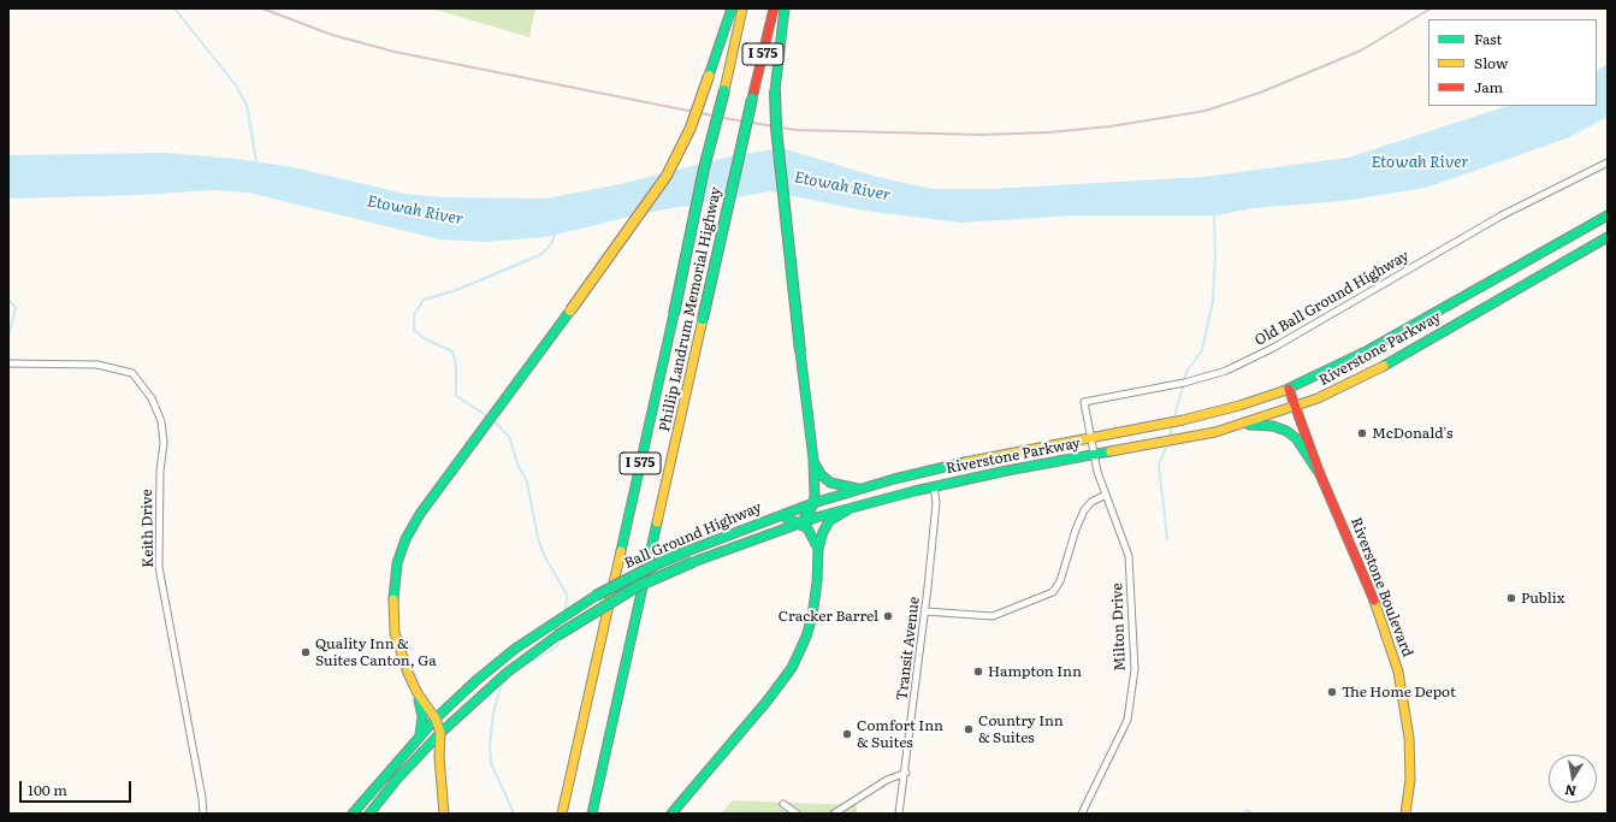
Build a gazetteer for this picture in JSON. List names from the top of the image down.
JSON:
{
  "streets": {
    "main road": [
      "I 575",
      "Phillip Landrum Memorial Highway",
      "Riverstone Parkway",
      "Ball Ground Highway",
      "Riverstone Boulevard"
    ],
    "street": [
      "Old Ball Ground Highway",
      "Keith Drive",
      "Milton Drive",
      "Transit Avenue"
    ]
  },
  "crossings": [
    ["Old Ball Ground Highway", "Riverstone Parkway"],
    ["Old Ball Ground Highway", "Milton Drive"],
    ["Riverstone Parkway", "Ball Ground Highway"],
    ["Riverstone Parkway", "Riverstone Boulevard"],
    ["Riverstone Parkway", "Milton Drive"],
    ["Riverstone Parkway", "Transit Avenue"]
  ],
  "water": ["Etowah River"],
  "places": [
    "McDonald's",
    "Publix",
    "Cracker Barrel",
    "Quality Inn & Suites Canton, Ga",
    "Hampton Inn",
    "The Home Depot",
    "Country Inn & Suites",
    "Comfort Inn & Suites"
  ],
  "legend": ["Fast", "Slow", "Jam"],
  "scale_bar": "100 m",
  "north": "bottom"
}
